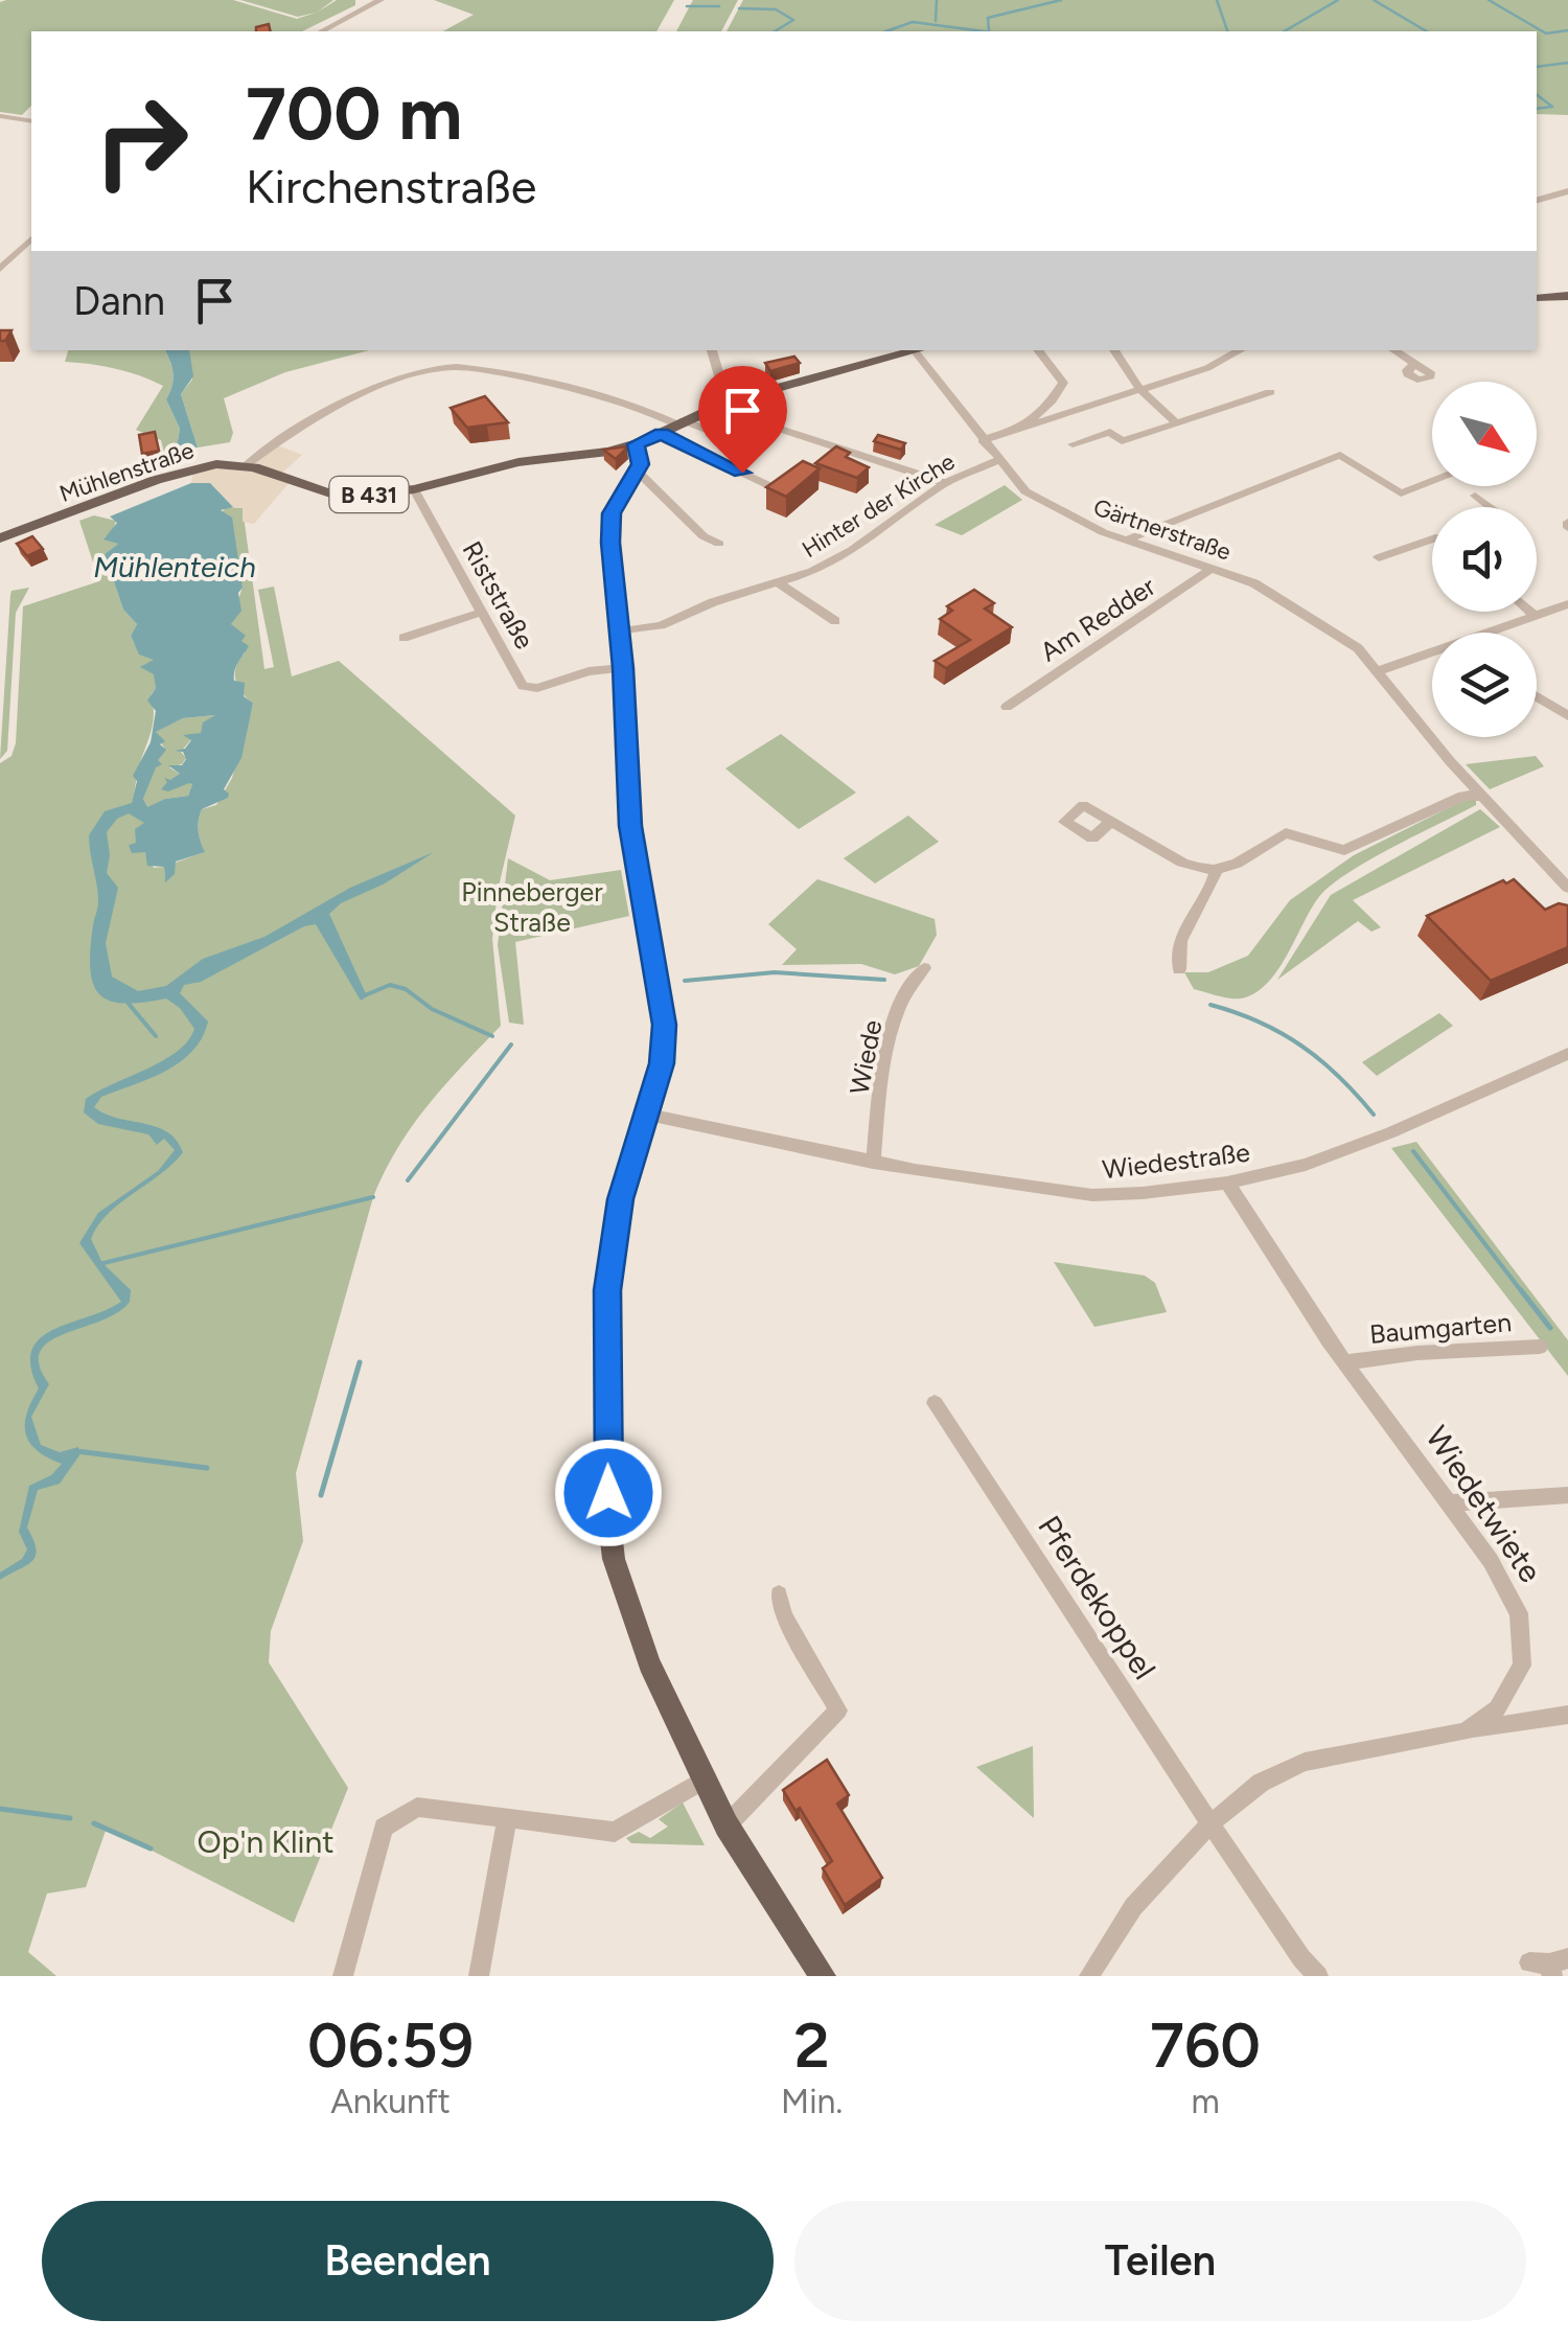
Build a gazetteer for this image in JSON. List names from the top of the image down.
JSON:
{
  "streets": {
    "main road": ["Mühlenstraße", "B 431"],
    "street": [
      "Hinter der Kirche",
      "Gärtnerstraße",
      "Riststraße",
      "Am Redder",
      "Wiede",
      "Wiedestraße",
      "Baumgarten",
      "Wiedetwiete",
      "Pferdekoppel"
    ]
  },
  "crossings": [
    ["Mühlenstraße", "B 431"],
    ["Mühlenstraße", "Riststraße"],
    ["B 431", "Gärtnerstraße"],
    ["Hinter der Kirche", "Gärtnerstraße"],
    ["Gärtnerstraße", "Am Redder"],
    ["Wiede", "Wiedestraße"],
    ["Wiedestraße", "Wiedetwiete"],
    ["Baumgarten", "Wiedetwiete"],
    ["Wiedetwiete", "Pferdekoppel"]
  ],
  "water": ["Mühlenteich"],
  "parks": ["Pinneberger Straße", "Op'n Klint"],
  "north": "bottom right",
  "page": {
    "turn": ["700 m", "Kirchenstraße"],
    "then": "Dann",
    "eta": [
      "06:59",
      "Ankunft",
      "2",
      "Min.",
      "760",
      "m"
    ],
    "buttons": ["Beenden", "Teilen"]
  }
}
